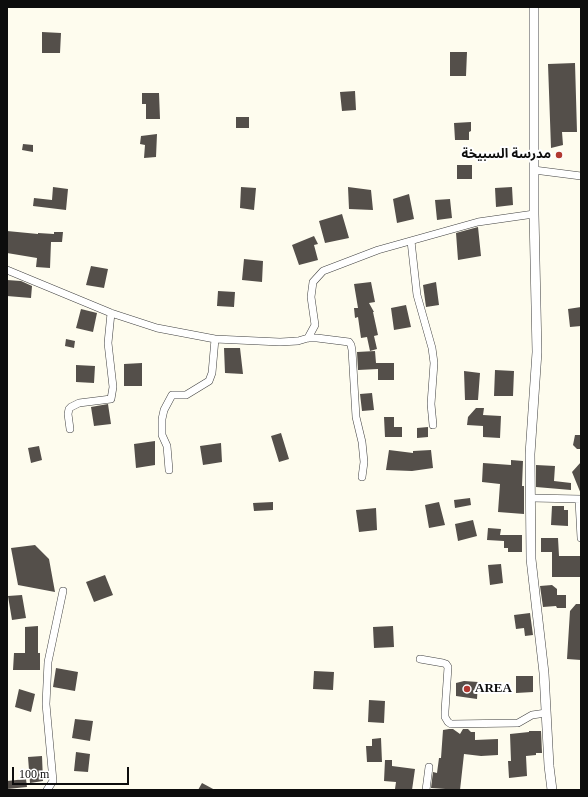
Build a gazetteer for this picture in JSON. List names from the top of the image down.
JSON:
{
  "places": ["مدرسة السبيخة", "AREA"],
  "scale_bar": "100 m"
}
